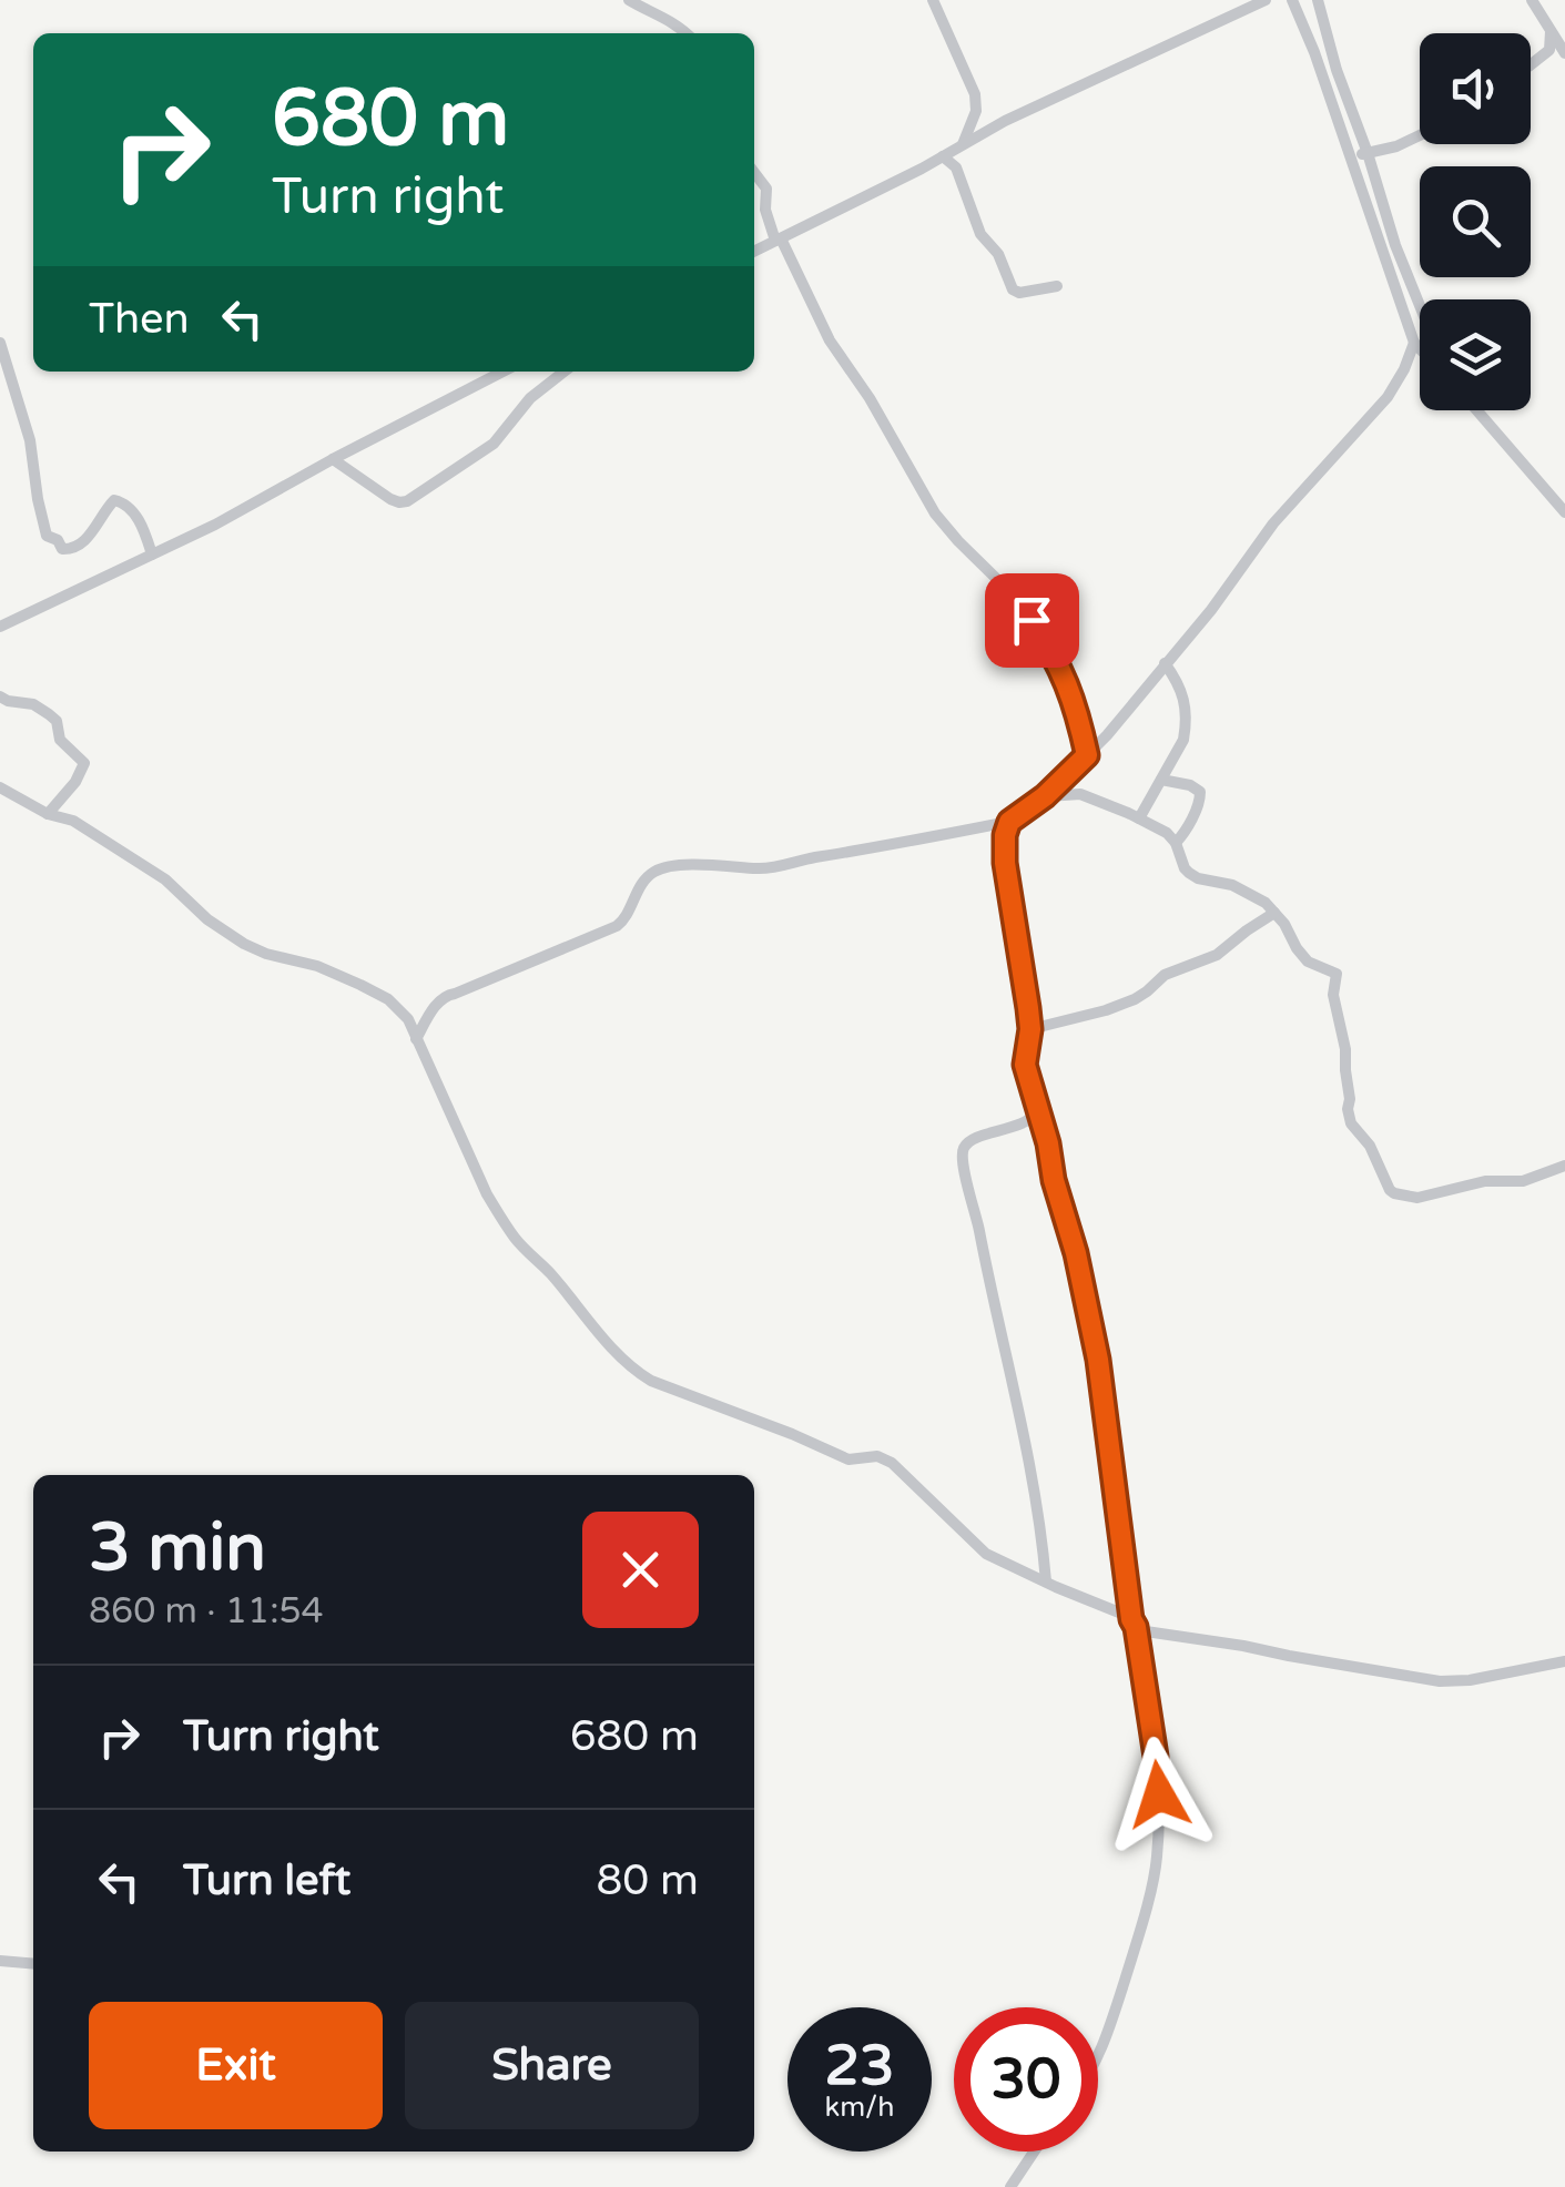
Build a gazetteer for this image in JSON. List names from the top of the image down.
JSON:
{
  "page": {
    "turn": ["680 m", "Turn right"],
    "then": "Then",
    "heading": ["3 min", "860 m · 11:54"],
    "list": [
      {
        "name": "Turn right",
        "value": "680 m"
      },
      {
        "name": "Turn left",
        "value": "80 m"
      }
    ],
    "buttons": ["Exit", "Share"],
    "speed": "23 km/h",
    "limit": "30"
  }
}
